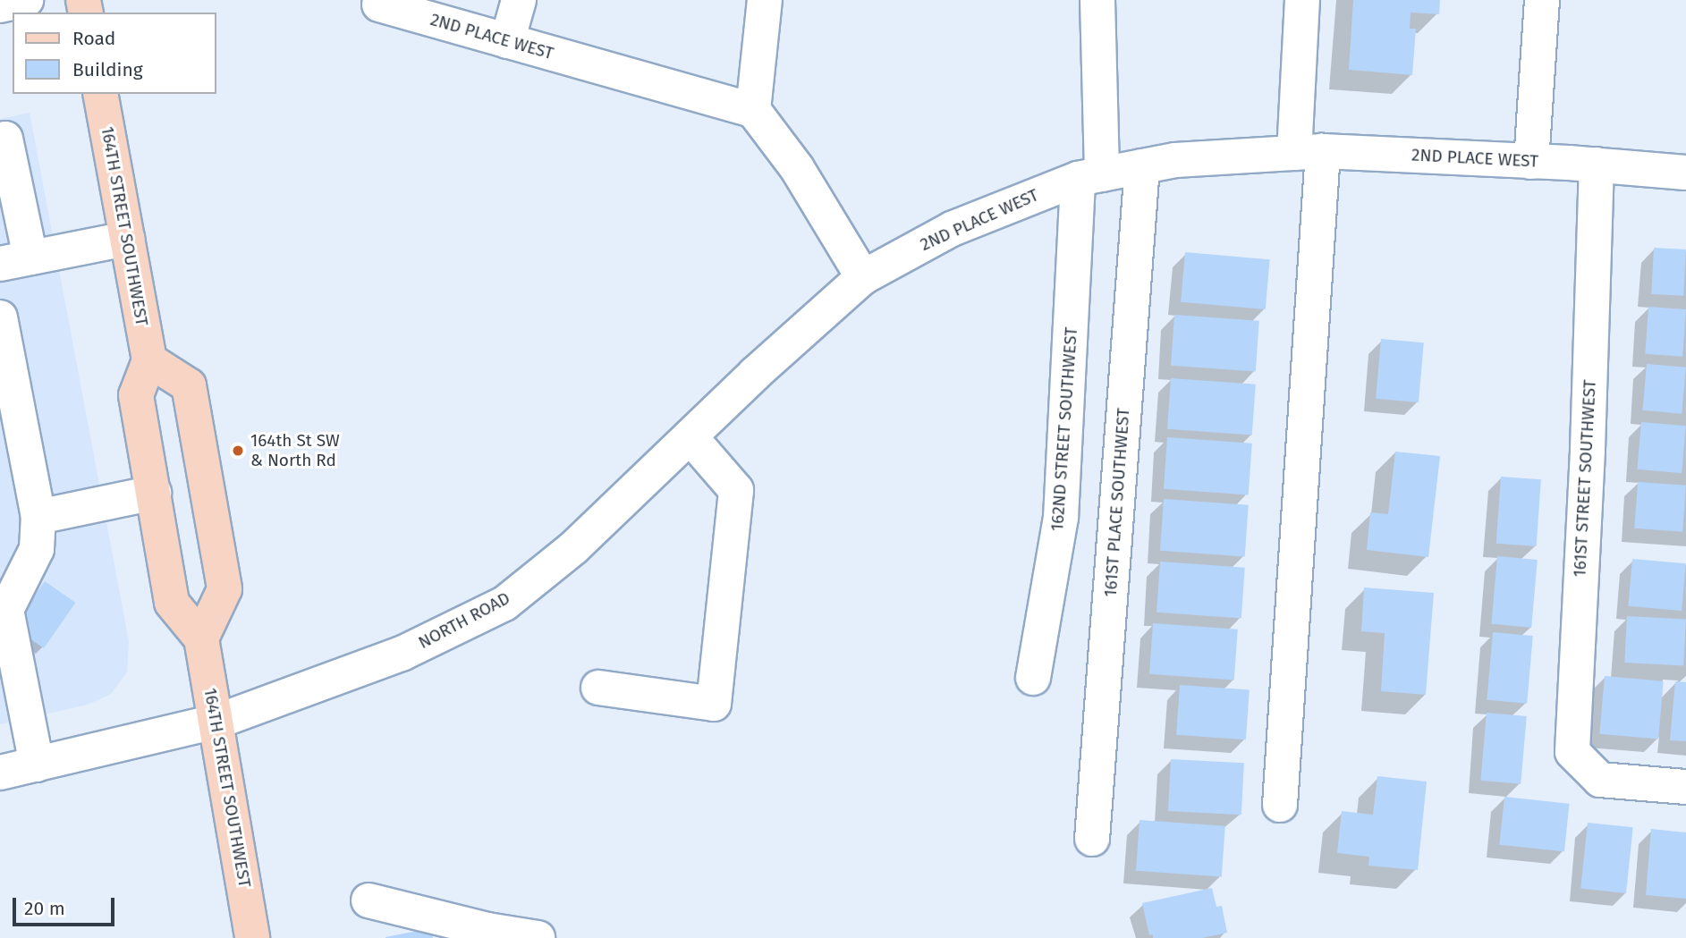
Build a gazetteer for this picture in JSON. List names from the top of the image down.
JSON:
{
  "streets": {
    "main road": ["164TH STREET SOUTHWEST"],
    "street": [
      "2ND PLACE WEST",
      "162ND STREET SOUTHWEST",
      "161ST STREET SOUTHWEST",
      "161ST PLACE SOUTHWEST",
      "NORTH ROAD"
    ]
  },
  "crossings": [
    ["2ND PLACE WEST", "162ND STREET SOUTHWEST"],
    ["2ND PLACE WEST", "161ST STREET SOUTHWEST"],
    ["2ND PLACE WEST", "161ST PLACE SOUTHWEST"],
    ["2ND PLACE WEST", "NORTH ROAD"],
    ["164TH STREET SOUTHWEST", "NORTH ROAD"]
  ],
  "places": ["164th St SW & North Rd"],
  "legend": ["Road", "Building"],
  "scale_bar": "20 m"
}
